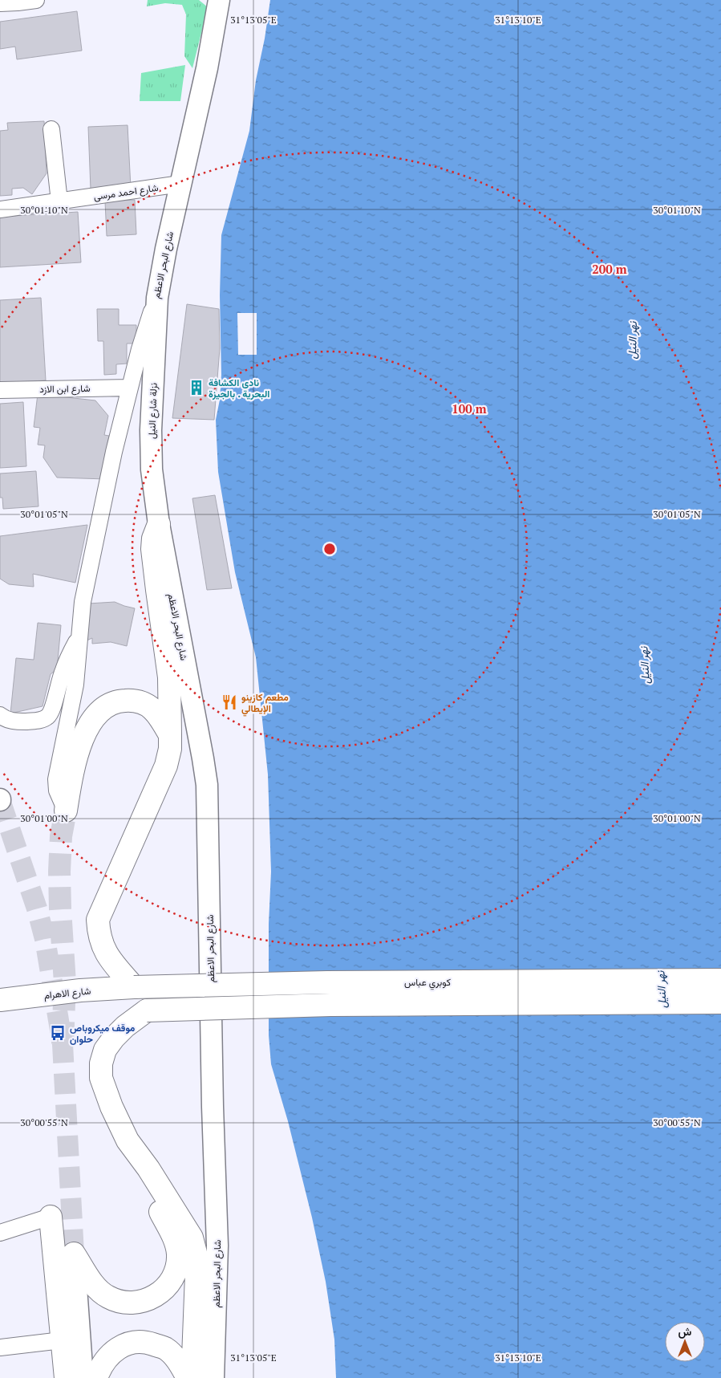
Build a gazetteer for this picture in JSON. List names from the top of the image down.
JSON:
{
  "streets": {
    "highway": ["كوبري عباس", "شارع الاهرام"],
    "main road": ["شارع البحر الاعظم", "نزلة شارع النيل"],
    "street": ["شارع احمد مرسى", "شارع ابن الازد"]
  },
  "crossings": [
    ["شارع احمد مرسى", "شارع البحر الاعظم"],
    ["شارع البحر الاعظم", "شارع ابن الازد"],
    ["شارع البحر الاعظم", "نزلة شارع النيل"],
    ["كوبري عباس", "شارع الاهرام"]
  ],
  "water": ["نهر النيل"],
  "places": {
    "building": ["نادى الكشافة البحرية . بالجيزة"],
    "restaurant": ["مطعم كازينو الإيطالي"],
    "bus stop": ["موقف ميكروباص حلوان"]
  },
  "north": "top",
  "coordinates": [
    "31°13'05\"E",
    "31°13'10\"E",
    "30°01'10\"N",
    "30°01'05\"N",
    "30°01'00\"N",
    "30°00'55\"N"
  ],
  "rings": ["200 m", "100 m"]
}
